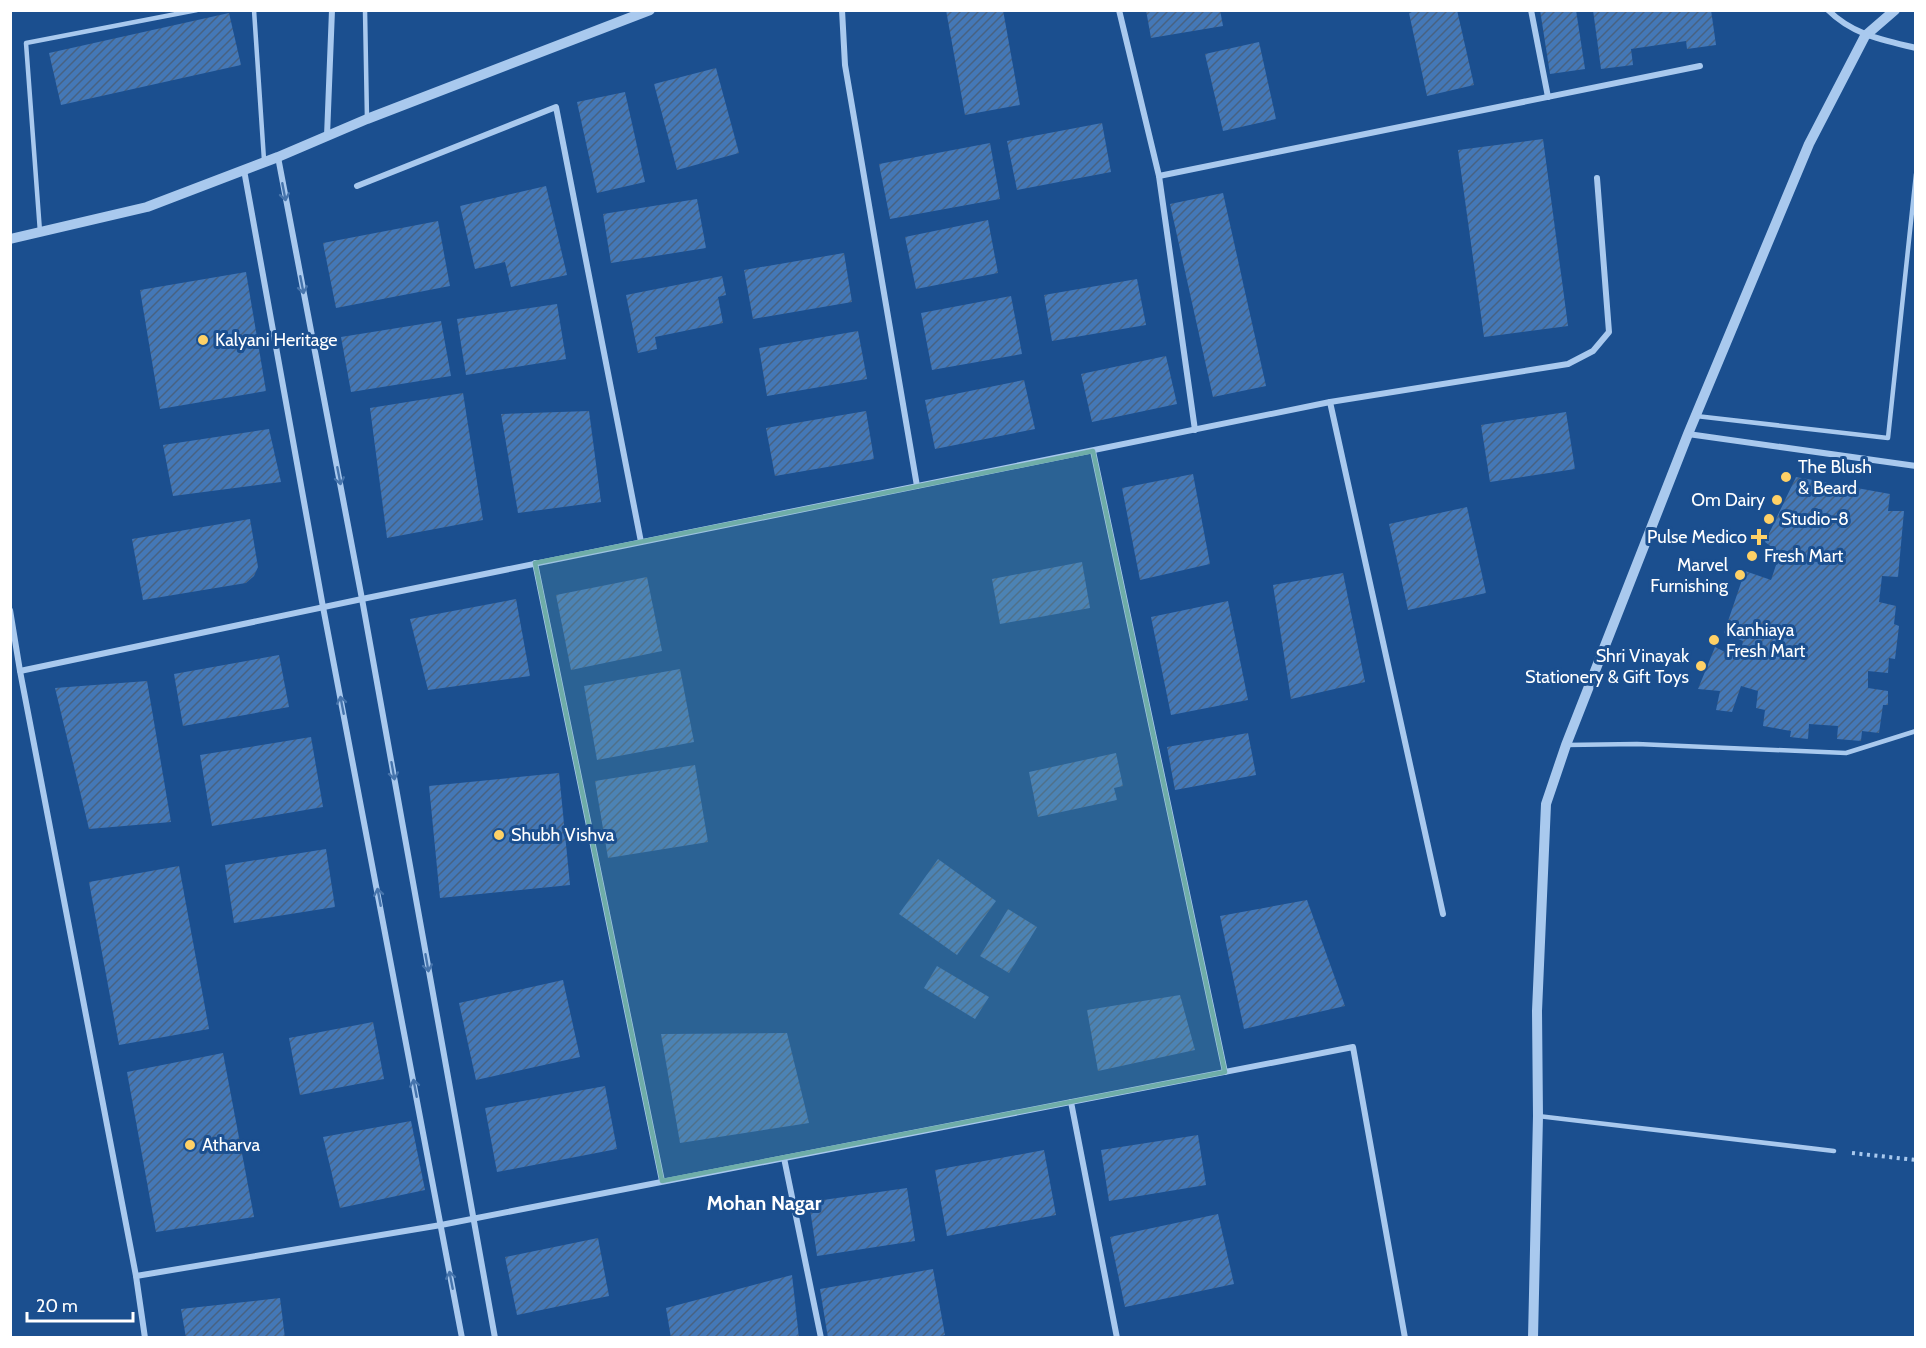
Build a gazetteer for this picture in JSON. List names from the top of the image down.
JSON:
{
  "districts": ["Mohan Nagar"],
  "places": {
    "other": [
      "Kalyani Heritage",
      "The Blush & Beard",
      "Om Dairy",
      "Studio-8",
      "Fresh Mart",
      "Marvel Furnishing",
      "Kanhiaya Fresh Mart",
      "Shri Vinayak Stationery & Gift Toys",
      "Shubh Vishva",
      "Atharva"
    ],
    "health": ["Pulse Medico"]
  },
  "scale_bar": "20 m"
}
